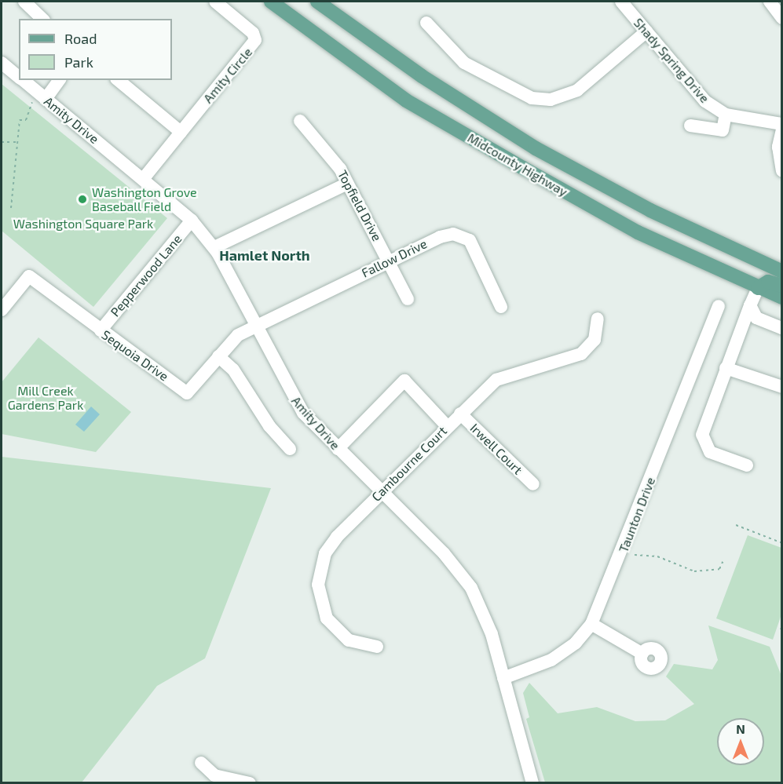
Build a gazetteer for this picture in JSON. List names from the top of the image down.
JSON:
{
  "streets": {
    "main road": ["Midcounty Highway"],
    "street": [
      "Shady Spring Drive",
      "Amity Circle",
      "Amity Drive",
      "Topfield Drive",
      "Fallow Drive",
      "Pepperwood Lane",
      "Sequoia Drive",
      "Irwell Court",
      "Cambourne Court",
      "Taunton Drive"
    ]
  },
  "crossings": [
    ["Amity Circle", "Amity Drive"],
    ["Amity Drive", "Fallow Drive"],
    ["Amity Drive", "Pepperwood Lane"],
    ["Amity Drive", "Sequoia Drive"],
    ["Amity Drive", "Cambourne Court"],
    ["Amity Drive", "Taunton Drive"],
    ["Topfield Drive", "Fallow Drive"],
    ["Fallow Drive", "Sequoia Drive"],
    ["Pepperwood Lane", "Sequoia Drive"],
    ["Irwell Court", "Cambourne Court"]
  ],
  "districts": ["Hamlet North"],
  "parks": ["Washington Square Park", "Mill Creek Gardens Park"],
  "places": ["Washington Grove Baseball Field"],
  "legend": ["Road", "Park"],
  "north": "top"
}
